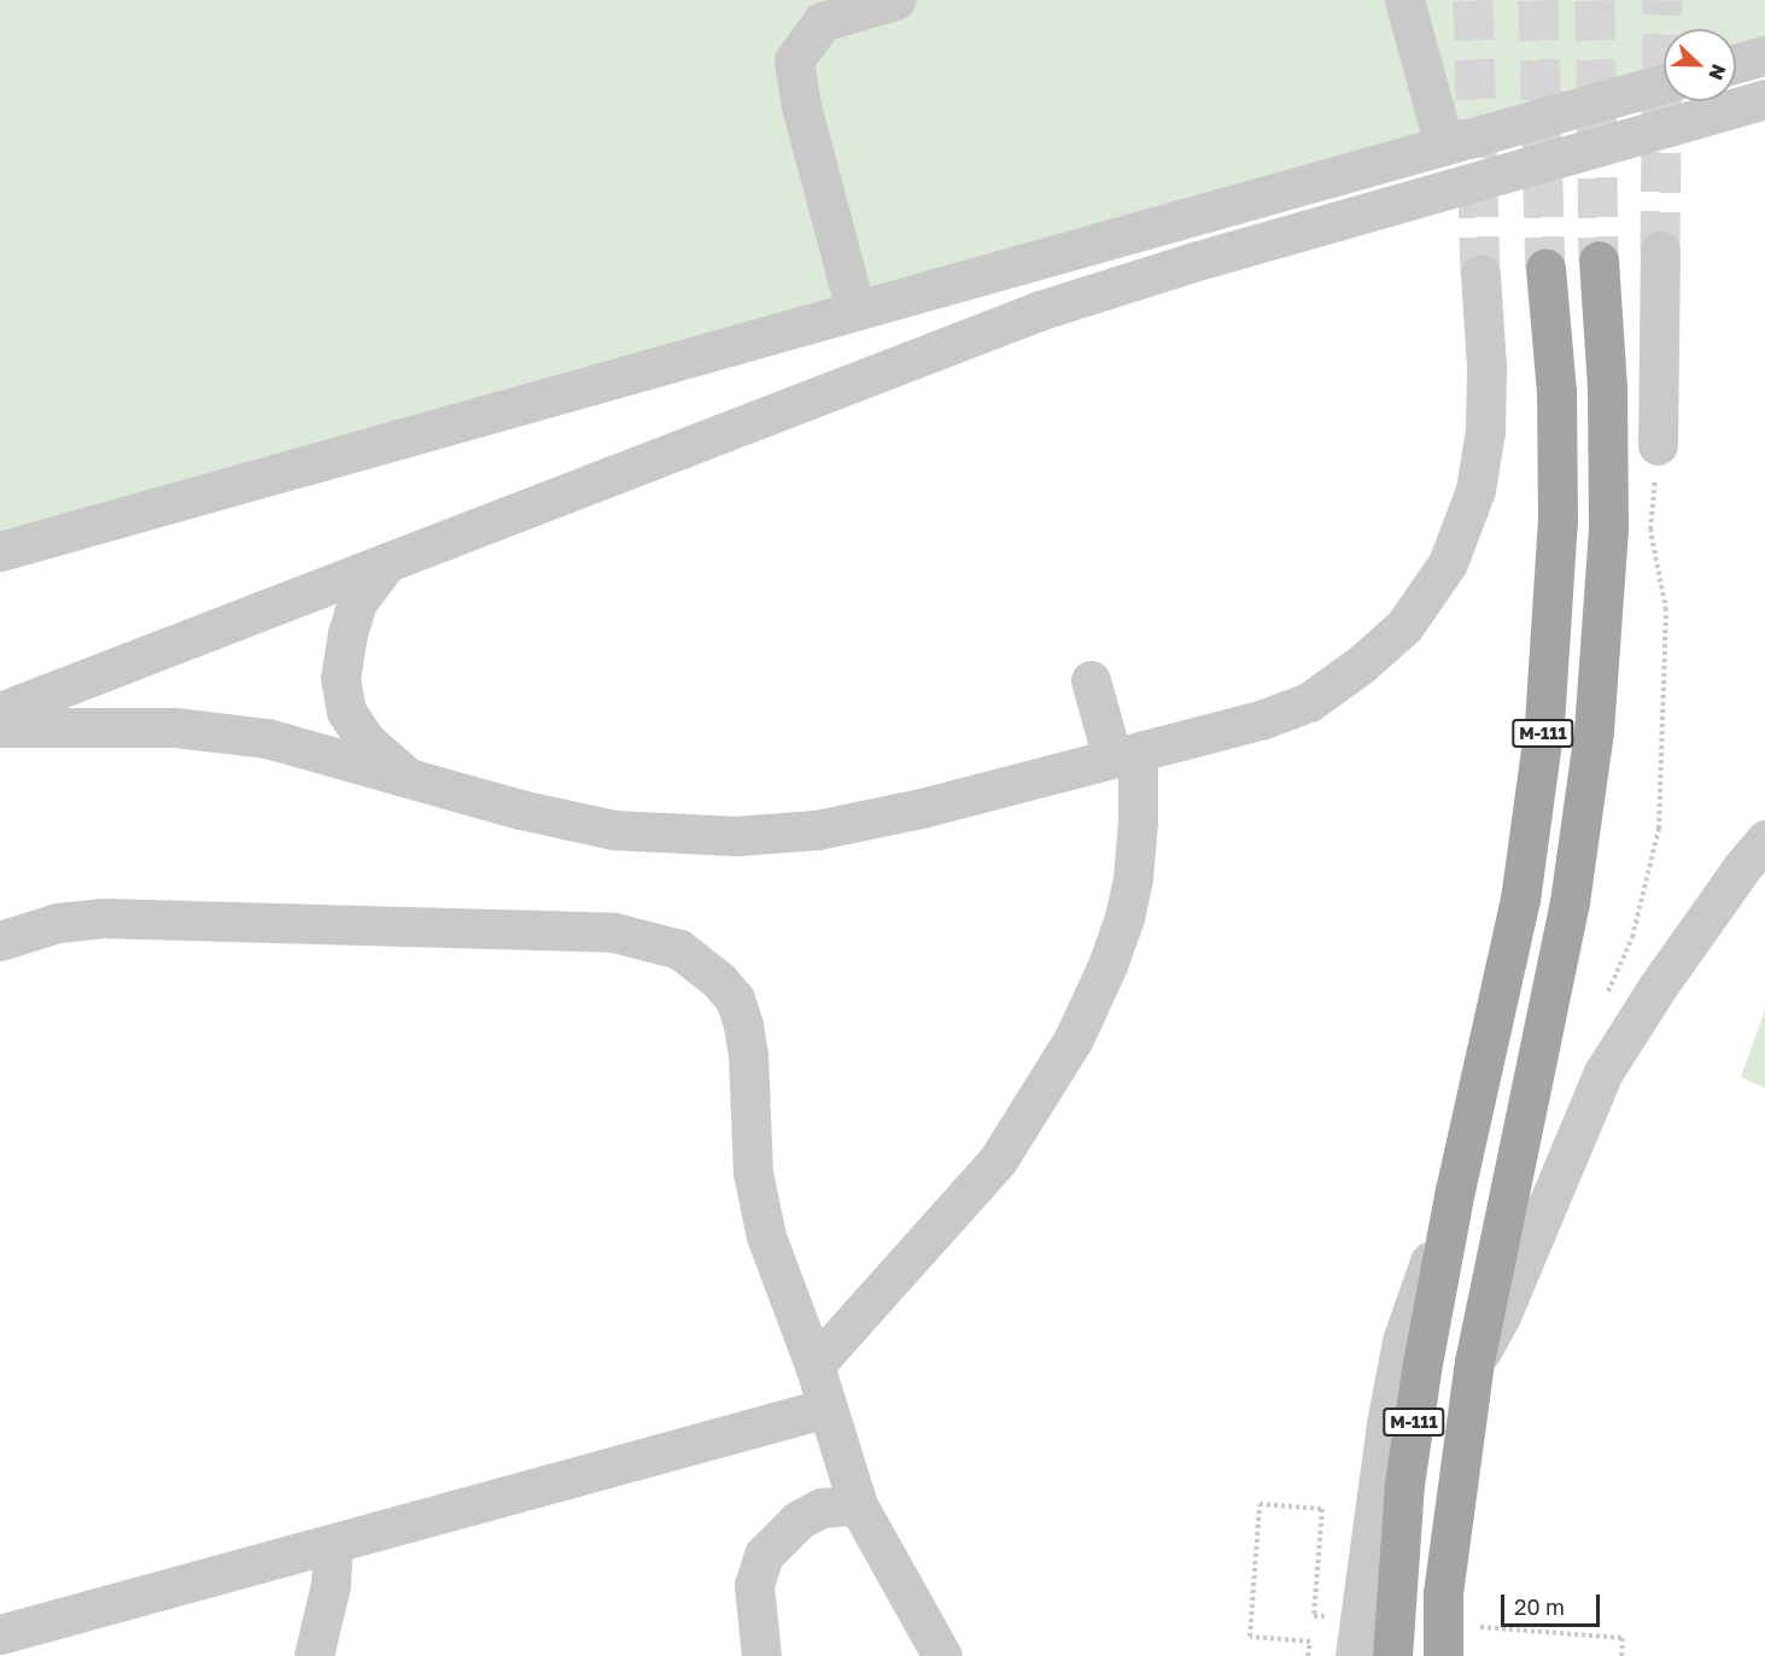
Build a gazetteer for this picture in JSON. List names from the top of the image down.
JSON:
{
  "streets": {
    "main road": ["M-111"]
  },
  "scale_bar": "20 m",
  "north": "right"
}
